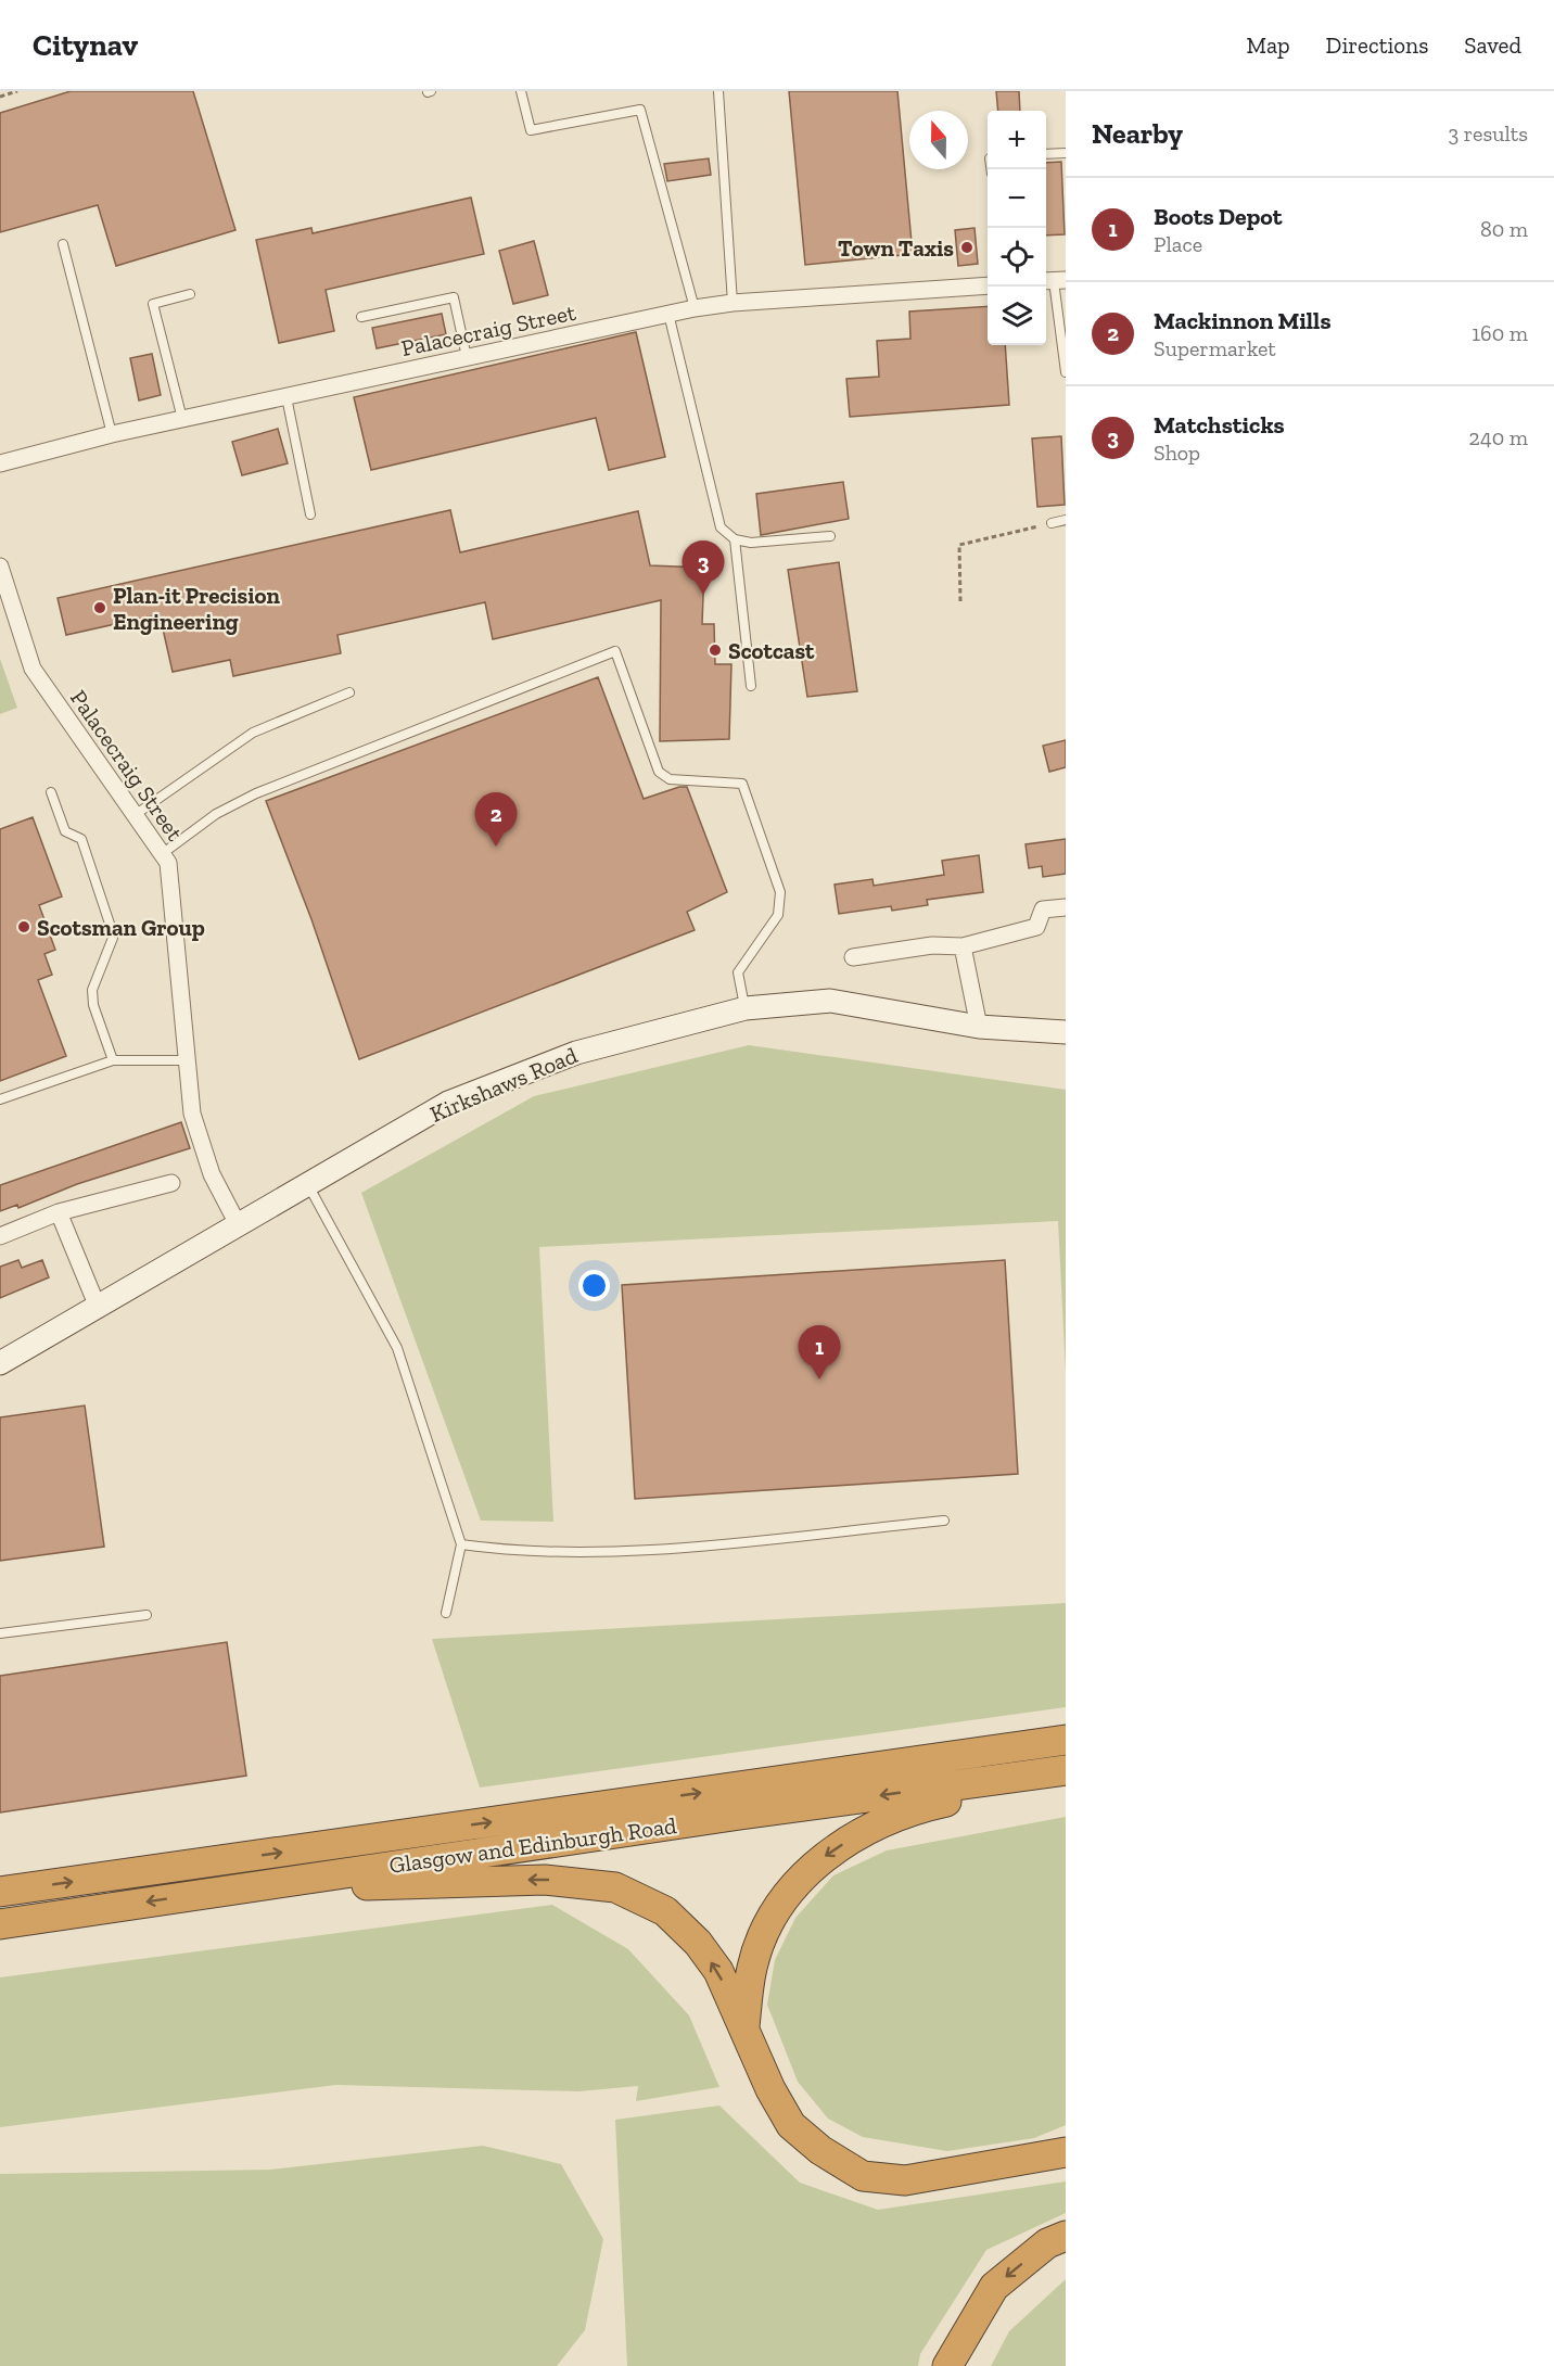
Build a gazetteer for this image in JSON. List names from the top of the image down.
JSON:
{
  "streets": {
    "highway": ["Glasgow and Edinburgh Road"],
    "street": ["Palacecraig Street", "Kirkshaws Road"]
  },
  "crossings": [
    ["Palacecraig Street", "Kirkshaws Road"]
  ],
  "places": [
    "Town Taxis",
    "Plan-it Precision Engineering",
    "Scotcast",
    "Scotsman Group"
  ],
  "north": "top",
  "page": {
    "header": "Citynav",
    "nav": ["Map", "Directions", "Saved"],
    "heading": ["Nearby", "3 results"],
    "map_buttons": ["+", "−"],
    "list": [
      {
        "mark": "1",
        "name": "Boots Depot",
        "note": "Place",
        "value": "80 m"
      },
      {
        "mark": "2",
        "name": "Mackinnon Mills",
        "note": "Supermarket",
        "value": "160 m"
      },
      {
        "mark": "3",
        "name": "Matchsticks",
        "note": "Shop",
        "value": "240 m"
      }
    ],
    "pins": ["3", "2", "1"]
  }
}
